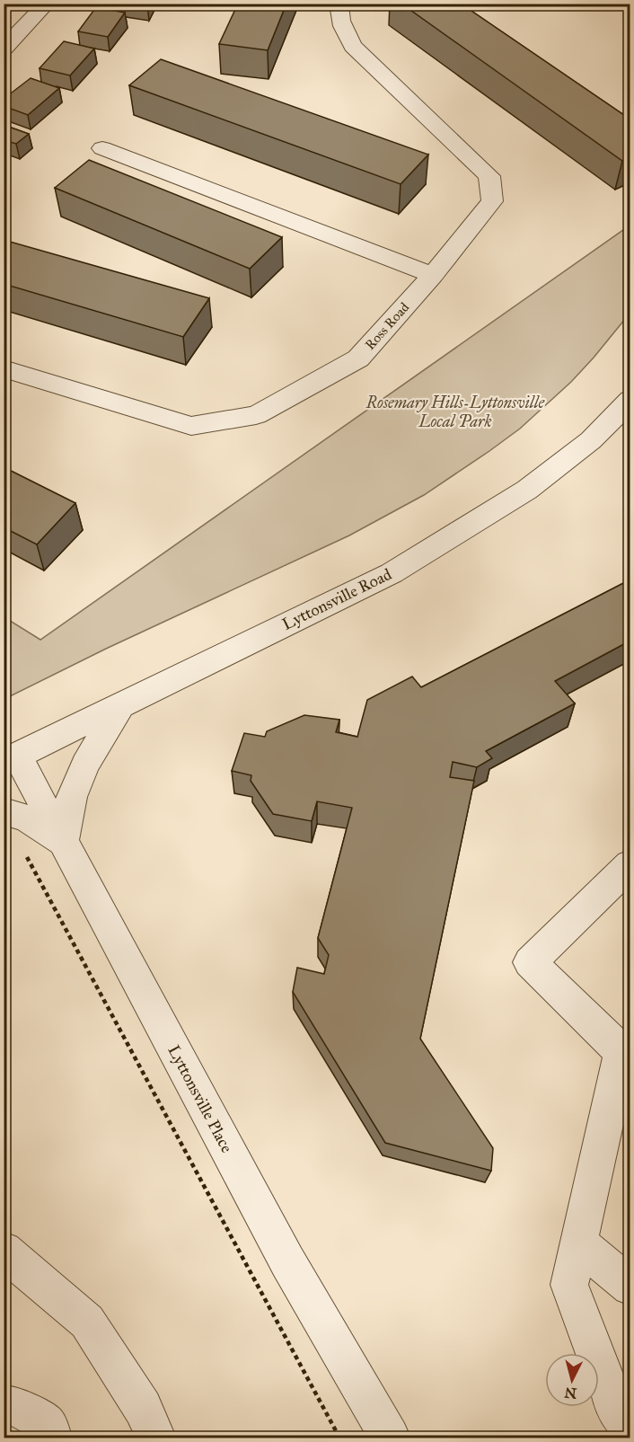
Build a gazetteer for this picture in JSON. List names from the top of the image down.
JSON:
{
  "streets": {
    "street": ["Ross Road", "Lyttonsville Road", "Lyttonsville Place"]
  },
  "crossings": [
    ["Lyttonsville Road", "Lyttonsville Place"]
  ],
  "parks": ["Rosemary Hills-Lyttonsville Local Park"],
  "north": "bottom"
}
